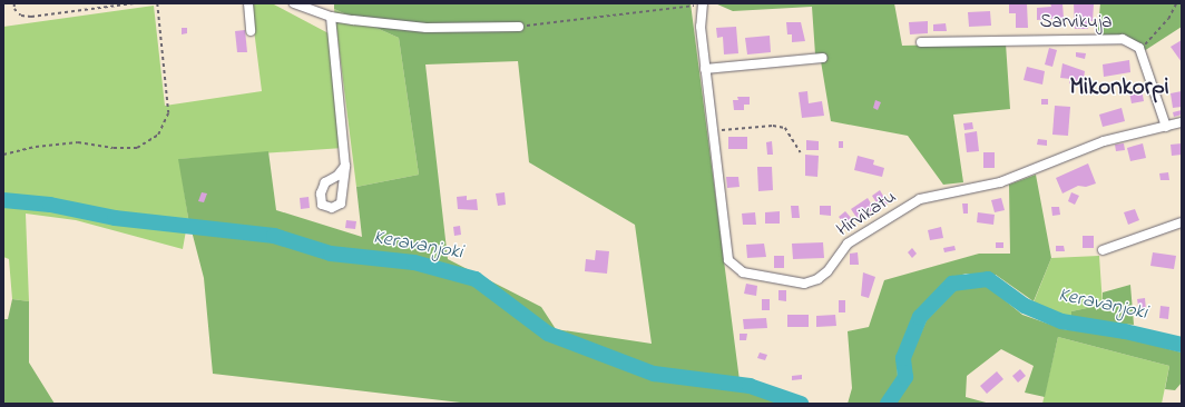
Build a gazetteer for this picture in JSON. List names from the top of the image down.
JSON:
{
  "streets": {
    "street": ["Sarvikuja", "Hirvikatu"]
  },
  "districts": ["Mikonkorpi"],
  "water": ["Keravanjoki"]
}
